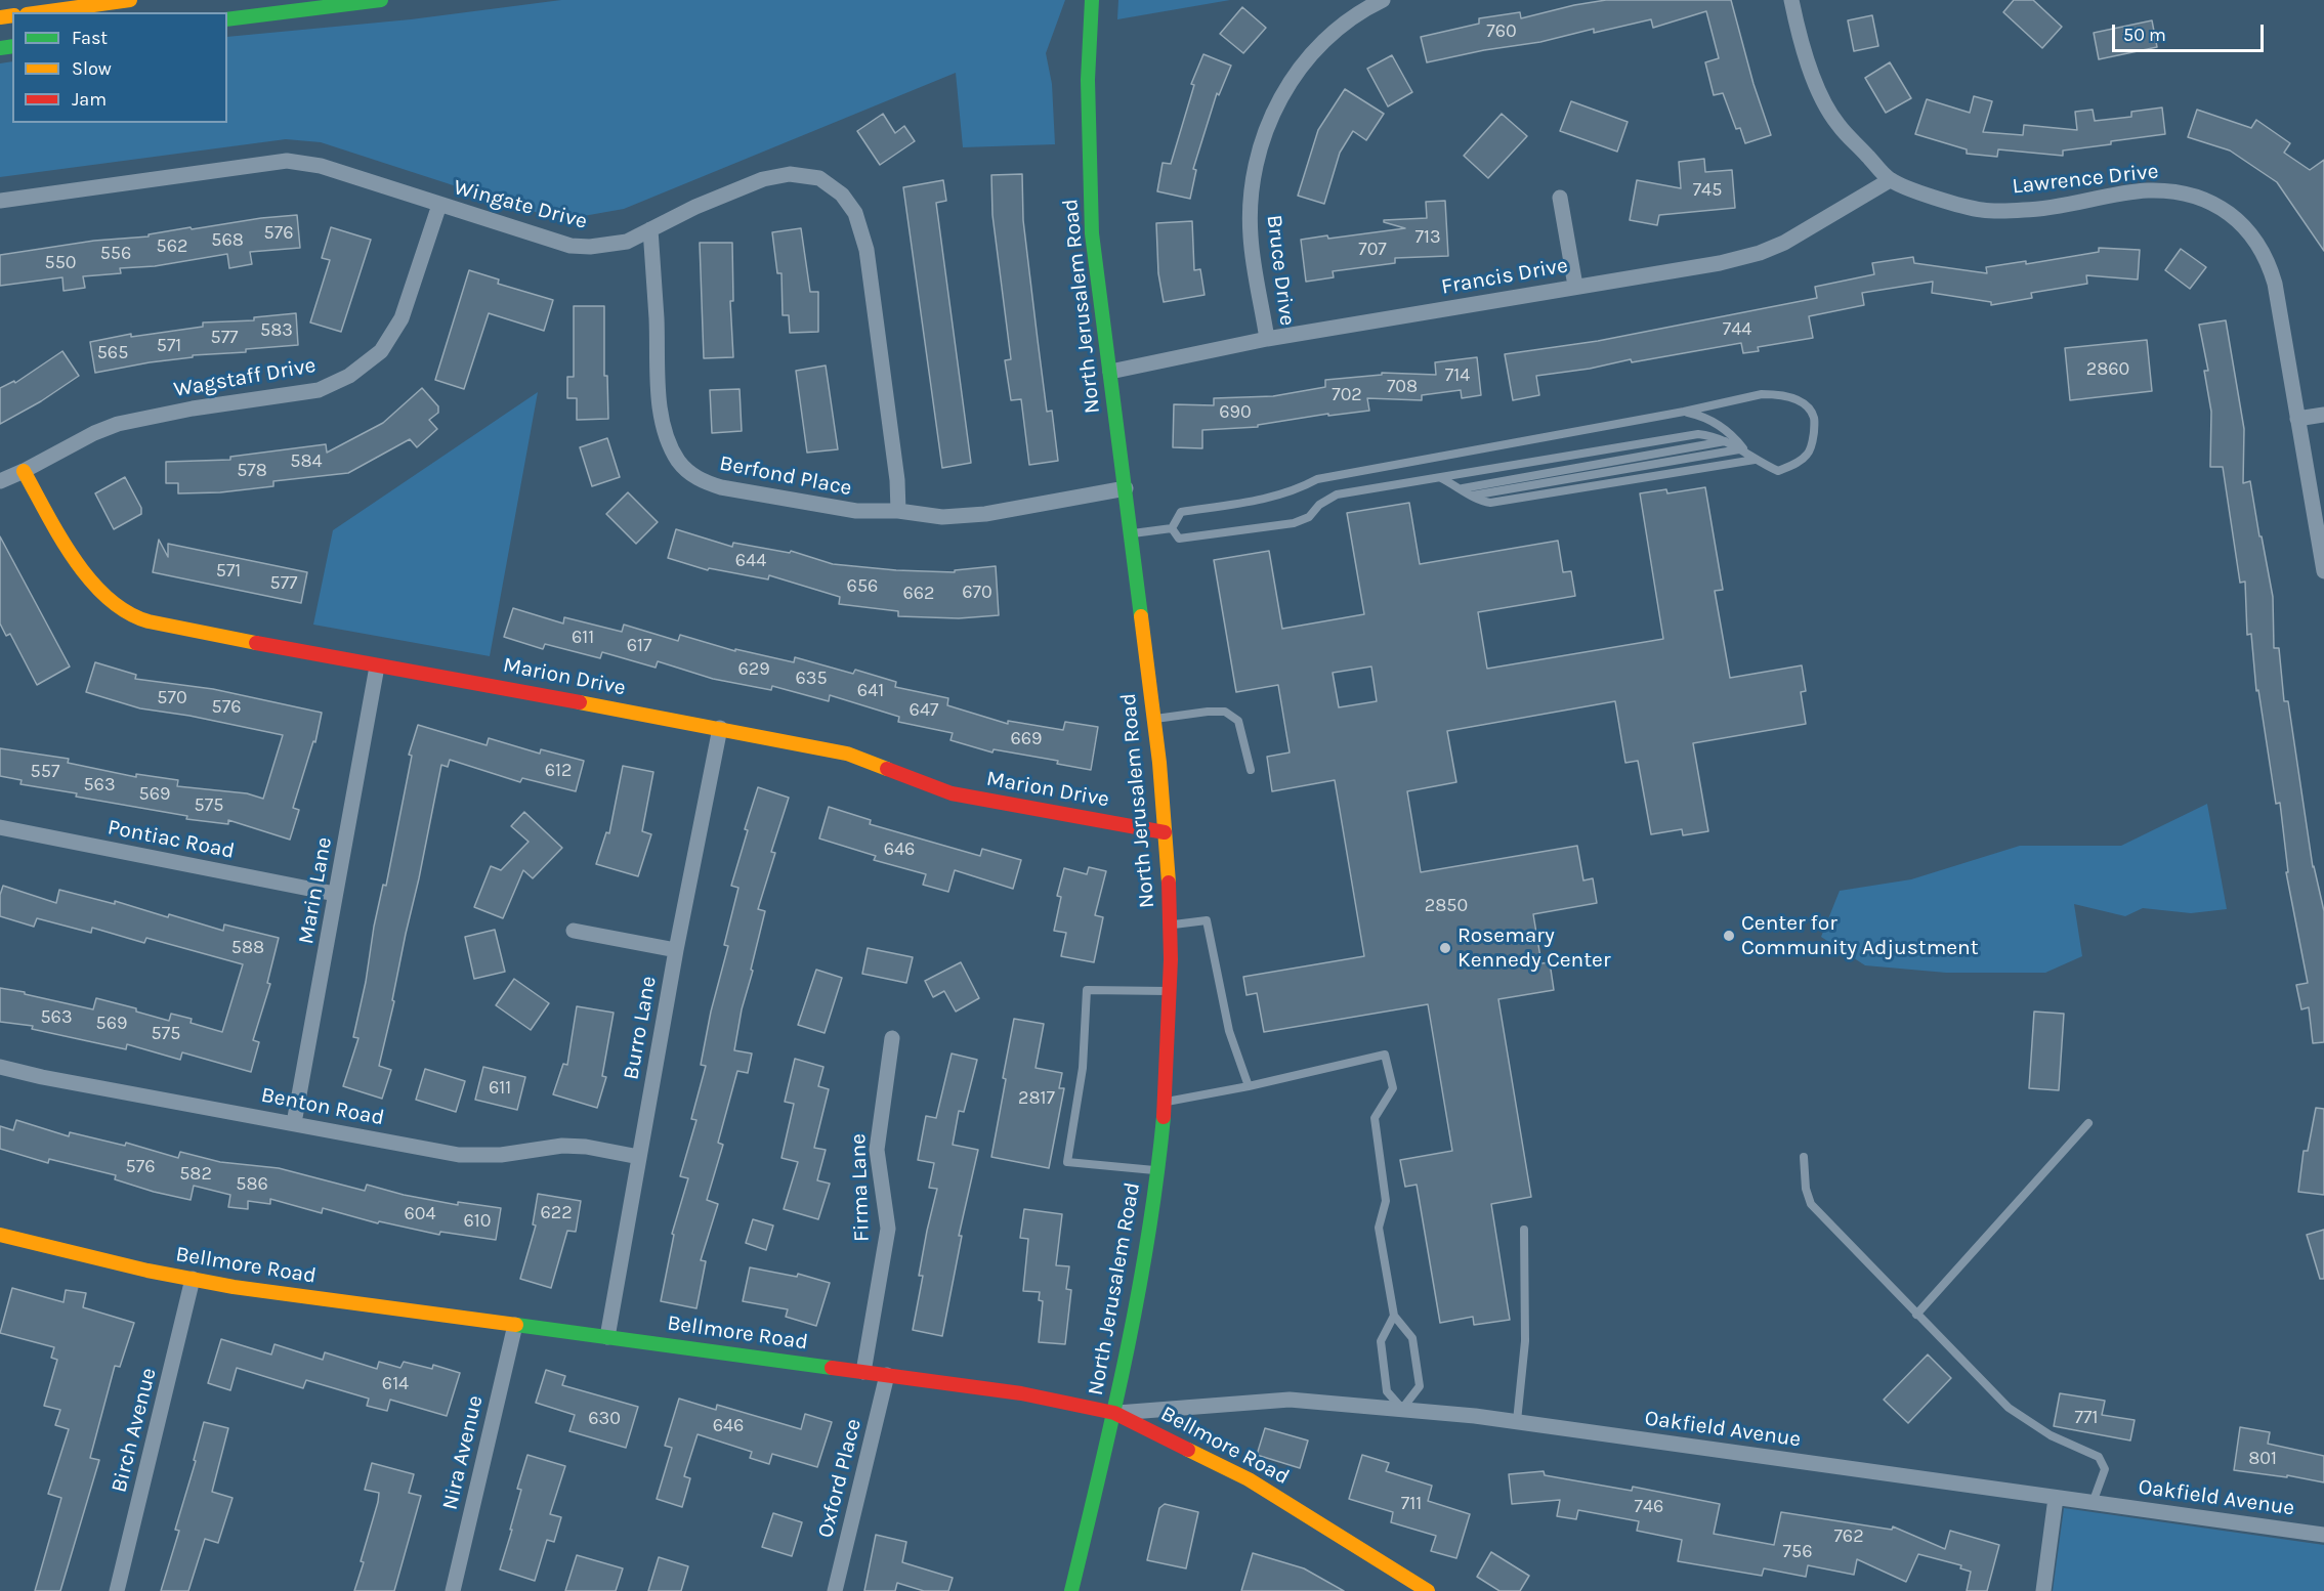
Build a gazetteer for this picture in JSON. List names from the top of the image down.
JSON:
{
  "streets": {
    "main road": ["North Jerusalem Road", "Marion Drive", "Bellmore Road"],
    "street": [
      "Lawrence Drive",
      "Wingate Drive",
      "Bruce Drive",
      "Francis Drive",
      "Wagstaff Drive",
      "Berfond Place",
      "Pontiac Road",
      "Marin Lane",
      "Burro Lane",
      "Benton Road",
      "Firma Lane",
      "Oakfield Avenue",
      "Birch Avenue",
      "Nira Avenue",
      "Oxford Place"
    ]
  },
  "crossings": [
    ["Lawrence Drive", "Francis Drive"],
    ["Wingate Drive", "Wagstaff Drive"],
    ["Wingate Drive", "Berfond Place"],
    ["Bruce Drive", "Francis Drive"],
    ["Francis Drive", "North Jerusalem Road"],
    ["North Jerusalem Road", "Berfond Place"],
    ["North Jerusalem Road", "Marion Drive"],
    ["North Jerusalem Road", "Bellmore Road"],
    ["North Jerusalem Road", "Oakfield Avenue"],
    ["Wagstaff Drive", "Marion Drive"],
    ["Marion Drive", "Marin Lane"],
    ["Marion Drive", "Burro Lane"],
    ["Pontiac Road", "Marin Lane"],
    ["Marin Lane", "Benton Road"],
    ["Burro Lane", "Benton Road"],
    ["Burro Lane", "Bellmore Road"],
    ["Firma Lane", "Bellmore Road"],
    ["Bellmore Road", "Oakfield Avenue"],
    ["Bellmore Road", "Birch Avenue"],
    ["Bellmore Road", "Nira Avenue"],
    ["Bellmore Road", "Oxford Place"]
  ],
  "places": ["Center for Community Adjustment", "Rosemary Kennedy Center"],
  "house_numbers": [
    "760",
    "745",
    "576",
    "713",
    "568",
    "562",
    "707",
    "556",
    "550",
    "744",
    "583",
    "577",
    "571",
    "565",
    "2860",
    "714",
    "708",
    "702",
    "690",
    "584",
    "578",
    "644",
    "571",
    "577",
    "656",
    "670",
    "662",
    "611",
    "617",
    "629",
    "635",
    "641",
    "570",
    "576",
    "647",
    "669",
    "612",
    "557",
    "563",
    "569",
    "575",
    "646",
    "2850",
    "588",
    "563",
    "569",
    "575",
    "611",
    "2817",
    "576",
    "582",
    "586",
    "622",
    "604",
    "610",
    "614",
    "771",
    "630",
    "646",
    "801",
    "711",
    "746",
    "762",
    "756"
  ],
  "legend": ["Fast", "Slow", "Jam"],
  "scale_bar": "50 m"
}
